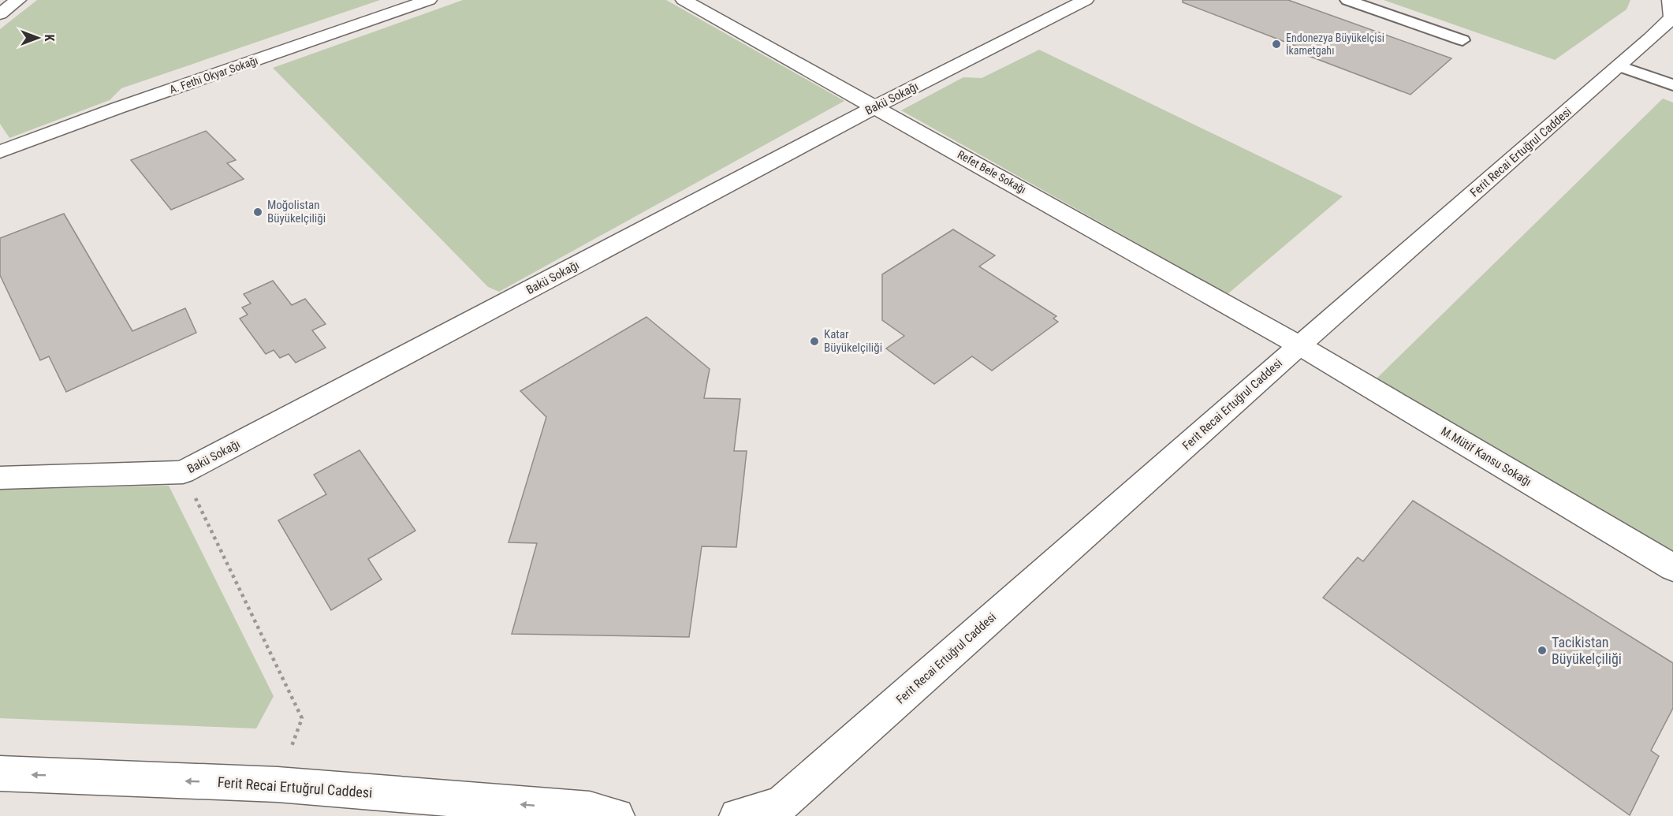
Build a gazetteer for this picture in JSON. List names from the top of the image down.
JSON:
{
  "streets": {
    "street": [
      "A. Fethi Okyar Sokağı",
      "Bakü Sokağı",
      "Ferit Recai Ertuğrul Caddesi",
      "Refet Bele Sokağı",
      "M.Mütif Kansu Sokağı"
    ]
  },
  "crossings": [
    ["Bakü Sokağı", "Refet Bele Sokağı"],
    ["Ferit Recai Ertuğrul Caddesi", "Refet Bele Sokağı"],
    ["Ferit Recai Ertuğrul Caddesi", "M.Mütif Kansu Sokağı"],
    ["Refet Bele Sokağı", "M.Mütif Kansu Sokağı"]
  ],
  "places": [
    "Endonezya Büyükelçisi İkametgahı",
    "Moğolistan Büyükelçiliği",
    "Katar Büyükelçiliği",
    "Tacikistan Büyükelçiliği"
  ],
  "north": "right"
}
